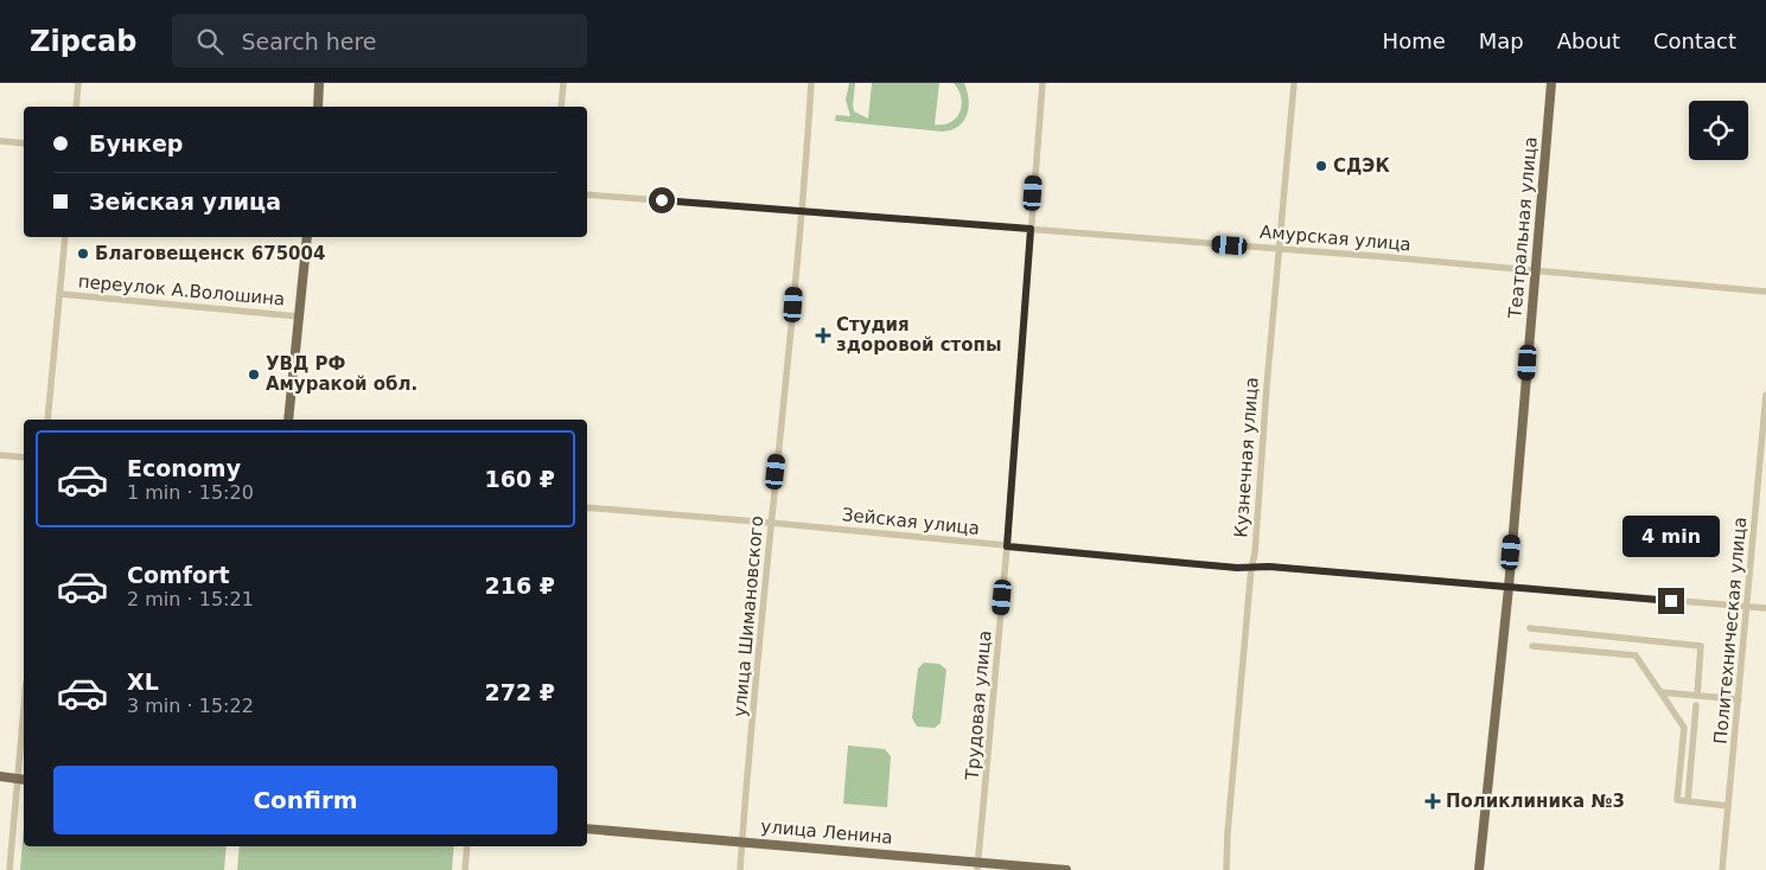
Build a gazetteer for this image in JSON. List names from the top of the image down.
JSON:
{
  "streets": {
    "main road": ["Театральная улица", "улица Ленина"],
    "street": [
      "Амурская улица",
      "переулок А.Волошина",
      "Кузнечная улица",
      "Зейская улица",
      "улица Шимановского",
      "Политехническая улица",
      "Трудовая улица"
    ]
  },
  "crossings": [
    ["Театральная улица", "Амурская улица"],
    ["Театральная улица", "Зейская улица"],
    ["Амурская улица", "Кузнечная улица"],
    ["Амурская улица", "улица Шимановского"],
    ["Амурская улица", "Трудовая улица"],
    ["Кузнечная улица", "Зейская улица"],
    ["Зейская улица", "улица Шимановского"],
    ["Зейская улица", "Политехническая улица"],
    ["Зейская улица", "Трудовая улица"],
    ["улица Шимановского", "улица Ленина"],
    ["Трудовая улица", "улица Ленина"]
  ],
  "places": {
    "other": ["СДЭК", "Благовещенск 675004", "УВД РФ Амуракой обл."],
    "health": ["Студия здоровой стопы", "Поликлиника №3"]
  },
  "page": {
    "header": "Zipcab",
    "search": "Search here",
    "nav": [
      "Home",
      "Map",
      "About",
      "Contact"
    ],
    "banner": ["Бункер", "Зейская улица"],
    "list": [
      {
        "name": "Economy",
        "note": "1 min · 15:20",
        "value": "160 ₽"
      },
      {
        "name": "Comfort",
        "note": "2 min · 15:21",
        "value": "216 ₽"
      },
      {
        "name": "XL",
        "note": "3 min · 15:22",
        "value": "272 ₽"
      }
    ],
    "bubble": "4 min",
    "buttons": "Confirm"
  }
}
